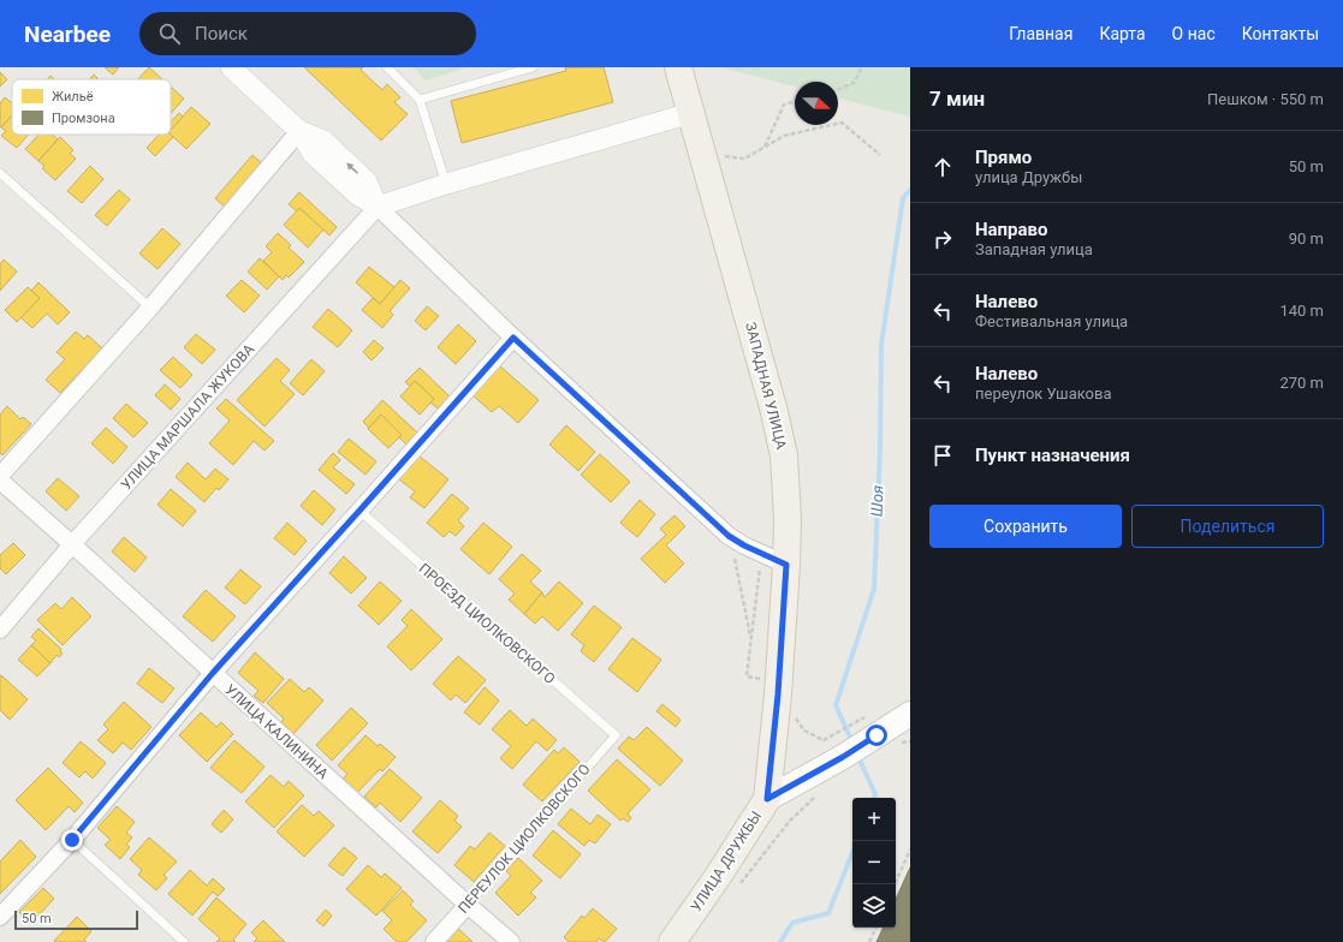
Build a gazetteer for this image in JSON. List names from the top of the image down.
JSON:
{
  "streets": {
    "main road": ["ЗАПАДНАЯ УЛИЦА", "УЛИЦА ДРУЖБЫ"],
    "street": ["УЛИЦА МАРШАЛА ЖУКОВА", "УЛИЦА КАЛИНИНА", "ПЕРЕУЛОК ЦИОЛКОВСКОГО"],
    "lane": ["ПРОЕЗД ЦИОЛКОВСКОГО"]
  },
  "crossings": [
    ["ЗАПАДНАЯ УЛИЦА", "УЛИЦА ДРУЖБЫ"],
    ["УЛИЦА МАРШАЛА ЖУКОВА", "УЛИЦА КАЛИНИНА"],
    ["ПРОЕЗД ЦИОЛКОВСКОГО", "ПЕРЕУЛОК ЦИОЛКОВСКОГО"],
    ["УЛИЦА КАЛИНИНА", "ПЕРЕУЛОК ЦИОЛКОВСКОГО"]
  ],
  "water": ["Шоя"],
  "legend": ["Жильё", "Промзона"],
  "scale_bar": "50 m",
  "north": "right",
  "page": {
    "header": "Nearbee",
    "search": "Поиск",
    "nav": [
      "Главная",
      "Карта",
      "О нас",
      "Контакты"
    ],
    "heading": ["7 мин", "Пешком · 550 m"],
    "list": [
      ["Прямо", "улица Дружбы", "50 m"],
      ["Направо", "Западная улица", "90 m"],
      ["Налево", "Фестивальная улица", "140 m"],
      ["Налево", "переулок Ушакова", "270 m"],
      "Пункт назначения"
    ],
    "buttons": ["Сохранить", "Поделиться"],
    "map_buttons": ["+", "−"],
    "scale": "50 m"
  }
}
